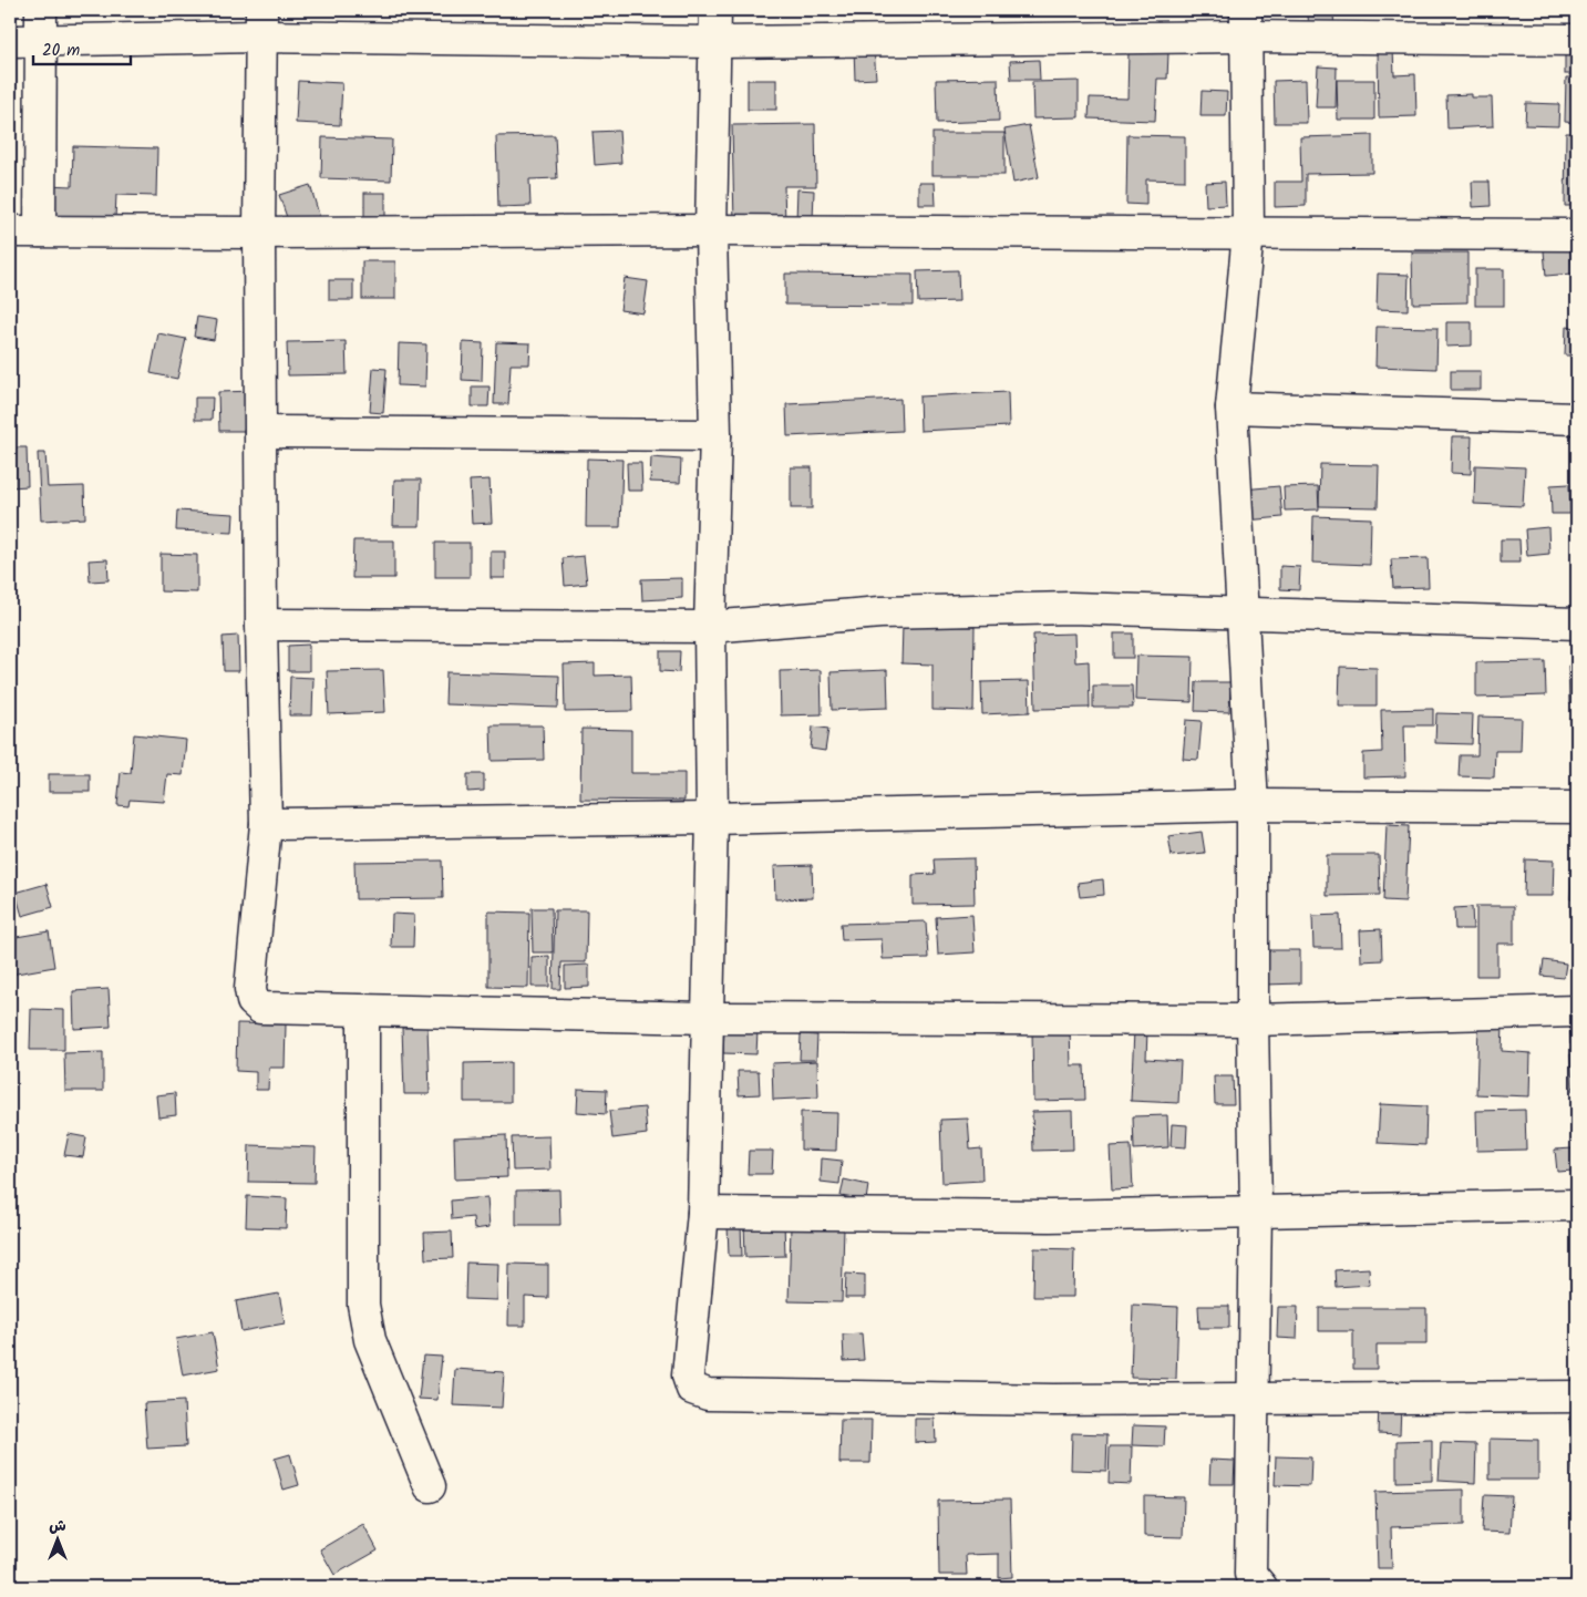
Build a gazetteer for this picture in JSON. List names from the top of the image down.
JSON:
{
  "scale_bar": "20 m",
  "north": "top"
}
